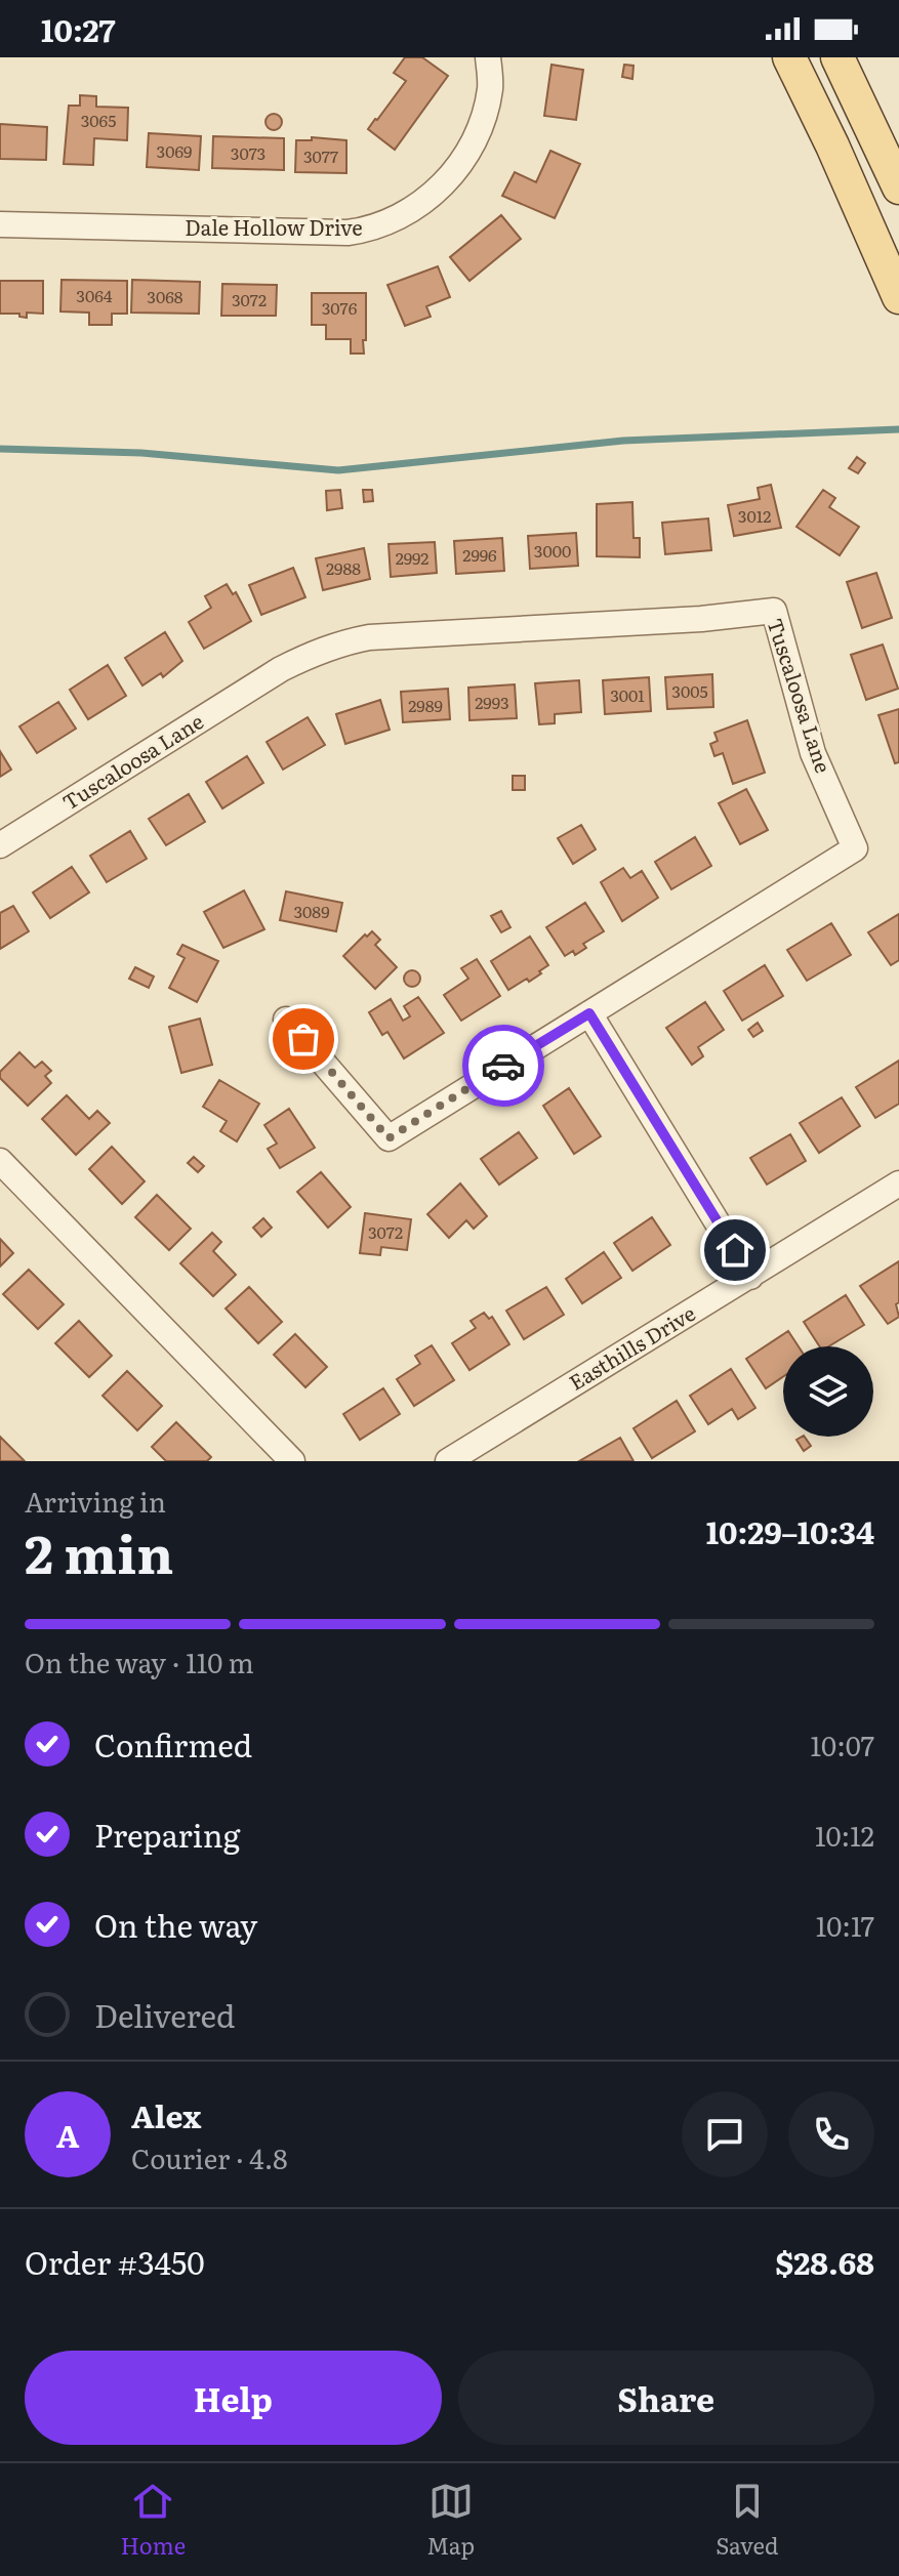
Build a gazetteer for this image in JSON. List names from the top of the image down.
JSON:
{
  "streets": {
    "street": ["Dale Hollow Drive", "Tuscaloosa Lane", "Easthills Drive"]
  },
  "house_numbers": [
    "3065",
    "3069",
    "3073",
    "3077",
    "3064",
    "3068",
    "3072",
    "3076",
    "3012",
    "3000",
    "2996",
    "2992",
    "2988",
    "3005",
    "3001",
    "2993",
    "2989",
    "3089",
    "3072"
  ],
  "page": {
    "status": "10:27",
    "heading": ["2 min", "Arriving in", "10:29–10:34"],
    "panel": [
      "Alex",
      "Courier · 4.8",
      "Order #3450",
      "$28.68"
    ],
    "bar": "On the way · 110 m",
    "list": [
      ["Confirmed", "10:07"],
      ["Preparing", "10:12"],
      ["On the way", "10:17"],
      "Delivered"
    ],
    "round": "A",
    "buttons": ["Help", "Share"],
    "tabs": ["Home", "Map", "Saved"]
  }
}
